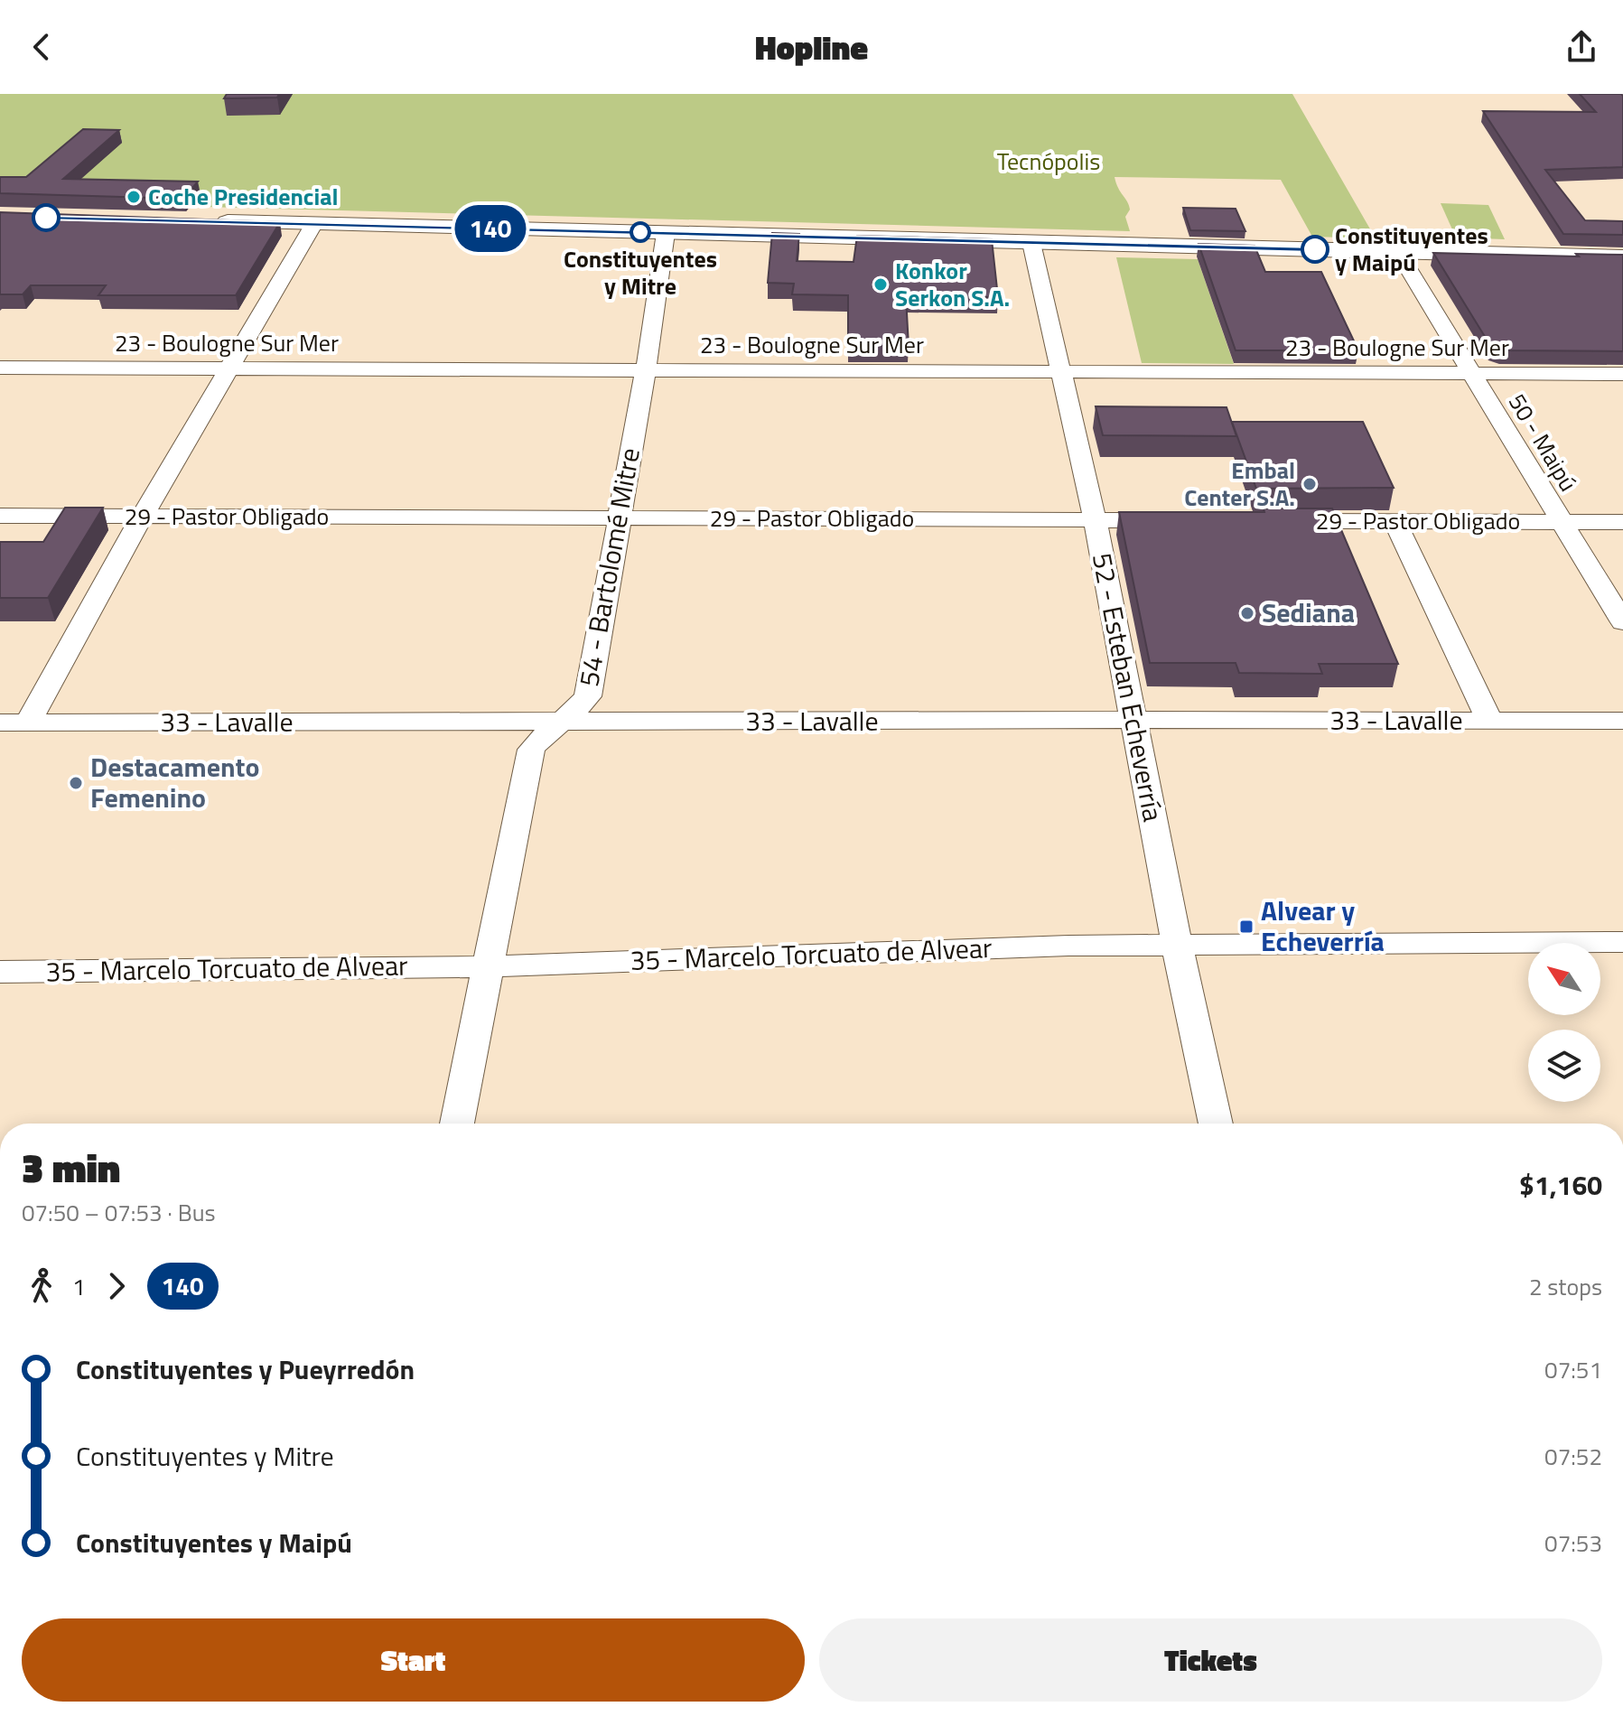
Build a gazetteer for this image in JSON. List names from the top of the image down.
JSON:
{
  "streets": {
    "street": [
      "23 - Boulogne Sur Mer",
      "50 - Maipú",
      "29 - Pastor Obligado",
      "54 - Bartolomé Mitre",
      "52 - Esteban Echeverría",
      "33 - Lavalle",
      "35 - Marcelo Torcuato de Alvear"
    ]
  },
  "crossings": [
    ["23 - Boulogne Sur Mer", "50 - Maipú"],
    ["23 - Boulogne Sur Mer", "54 - Bartolomé Mitre"],
    ["23 - Boulogne Sur Mer", "52 - Esteban Echeverría"],
    ["50 - Maipú", "29 - Pastor Obligado"],
    ["29 - Pastor Obligado", "54 - Bartolomé Mitre"],
    ["29 - Pastor Obligado", "52 - Esteban Echeverría"],
    ["54 - Bartolomé Mitre", "33 - Lavalle"],
    ["54 - Bartolomé Mitre", "35 - Marcelo Torcuato de Alvear"],
    ["52 - Esteban Echeverría", "33 - Lavalle"],
    ["52 - Esteban Echeverría", "35 - Marcelo Torcuato de Alvear"]
  ],
  "parks": ["Tecnópolis"],
  "places": {
    "other": [
      "Coche Presidencial",
      "Constituyentes y Mitre",
      "Constituyentes y Maipú",
      "Konkor Serkon S.A.",
      "Embal Center S.A.",
      "Sediana",
      "Destacamento Femenino"
    ],
    "transit": ["Alvear y Echeverría"]
  },
  "lines": ["bus line 140"],
  "north": "top left",
  "page": {
    "header": "Hopline",
    "on_map": "140",
    "heading": ["3 min", "07:50 – 07:53 · Bus", "$1,160"],
    "legs": ["1", "140", "2 stops"],
    "list": [
      {
        "name": "Constituyentes y Pueyrredón",
        "value": "07:51"
      },
      {
        "name": "Constituyentes y Mitre",
        "value": "07:52"
      },
      {
        "name": "Constituyentes y Maipú",
        "value": "07:53"
      }
    ],
    "buttons": ["Start", "Tickets"]
  }
}
